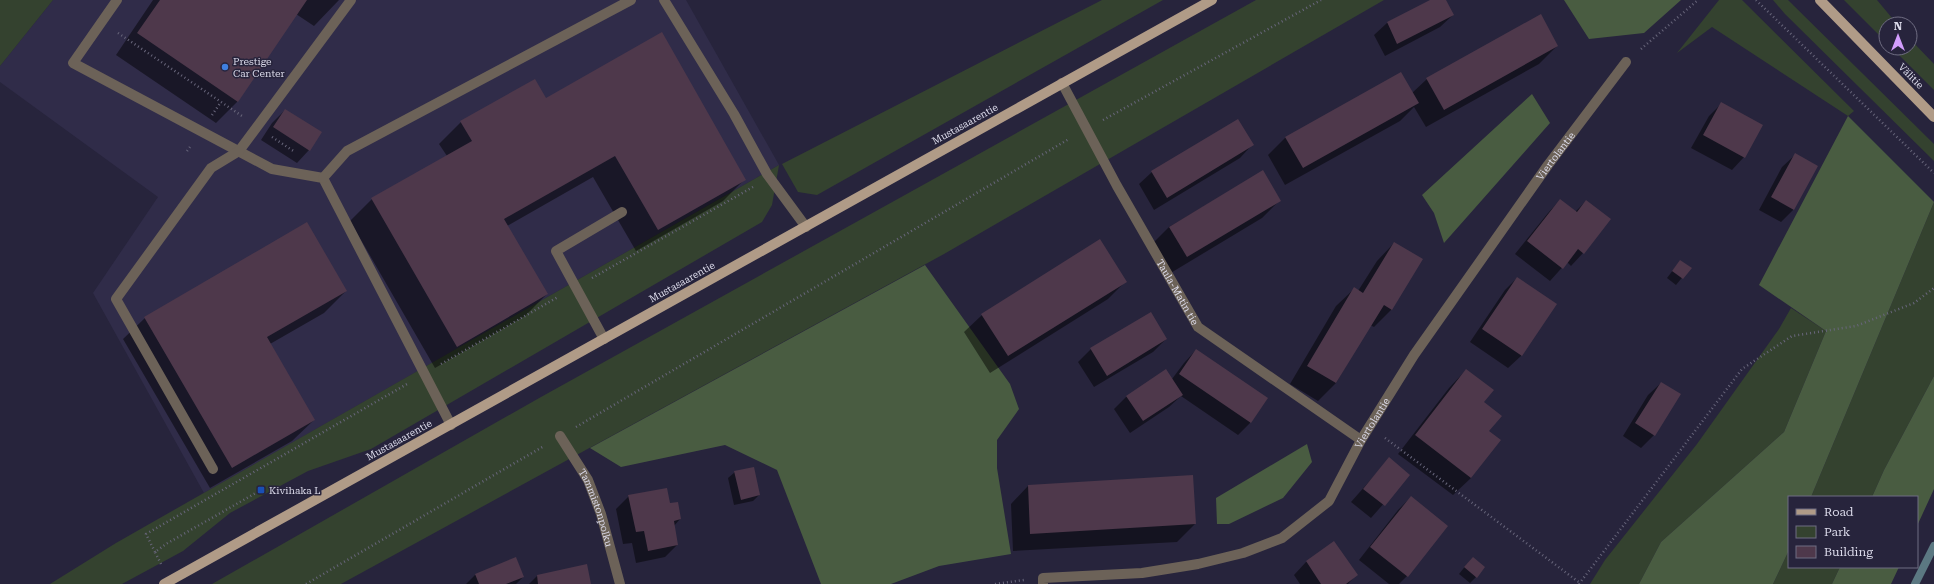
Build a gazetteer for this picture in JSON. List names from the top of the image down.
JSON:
{
  "streets": {
    "main road": ["Välitie", "Mustasaarentie"],
    "street": ["Viertolantie", "Taula-Matin tie", "Tammistonpolku"]
  },
  "crossings": [
    ["Mustasaarentie", "Taula-Matin tie"],
    ["Viertolantie", "Taula-Matin tie"]
  ],
  "places": {
    "other": ["Prestige Car Center"],
    "transit": ["Kivihaka L"]
  },
  "legend": ["Road", "Park", "Building"],
  "north": "top"
}
